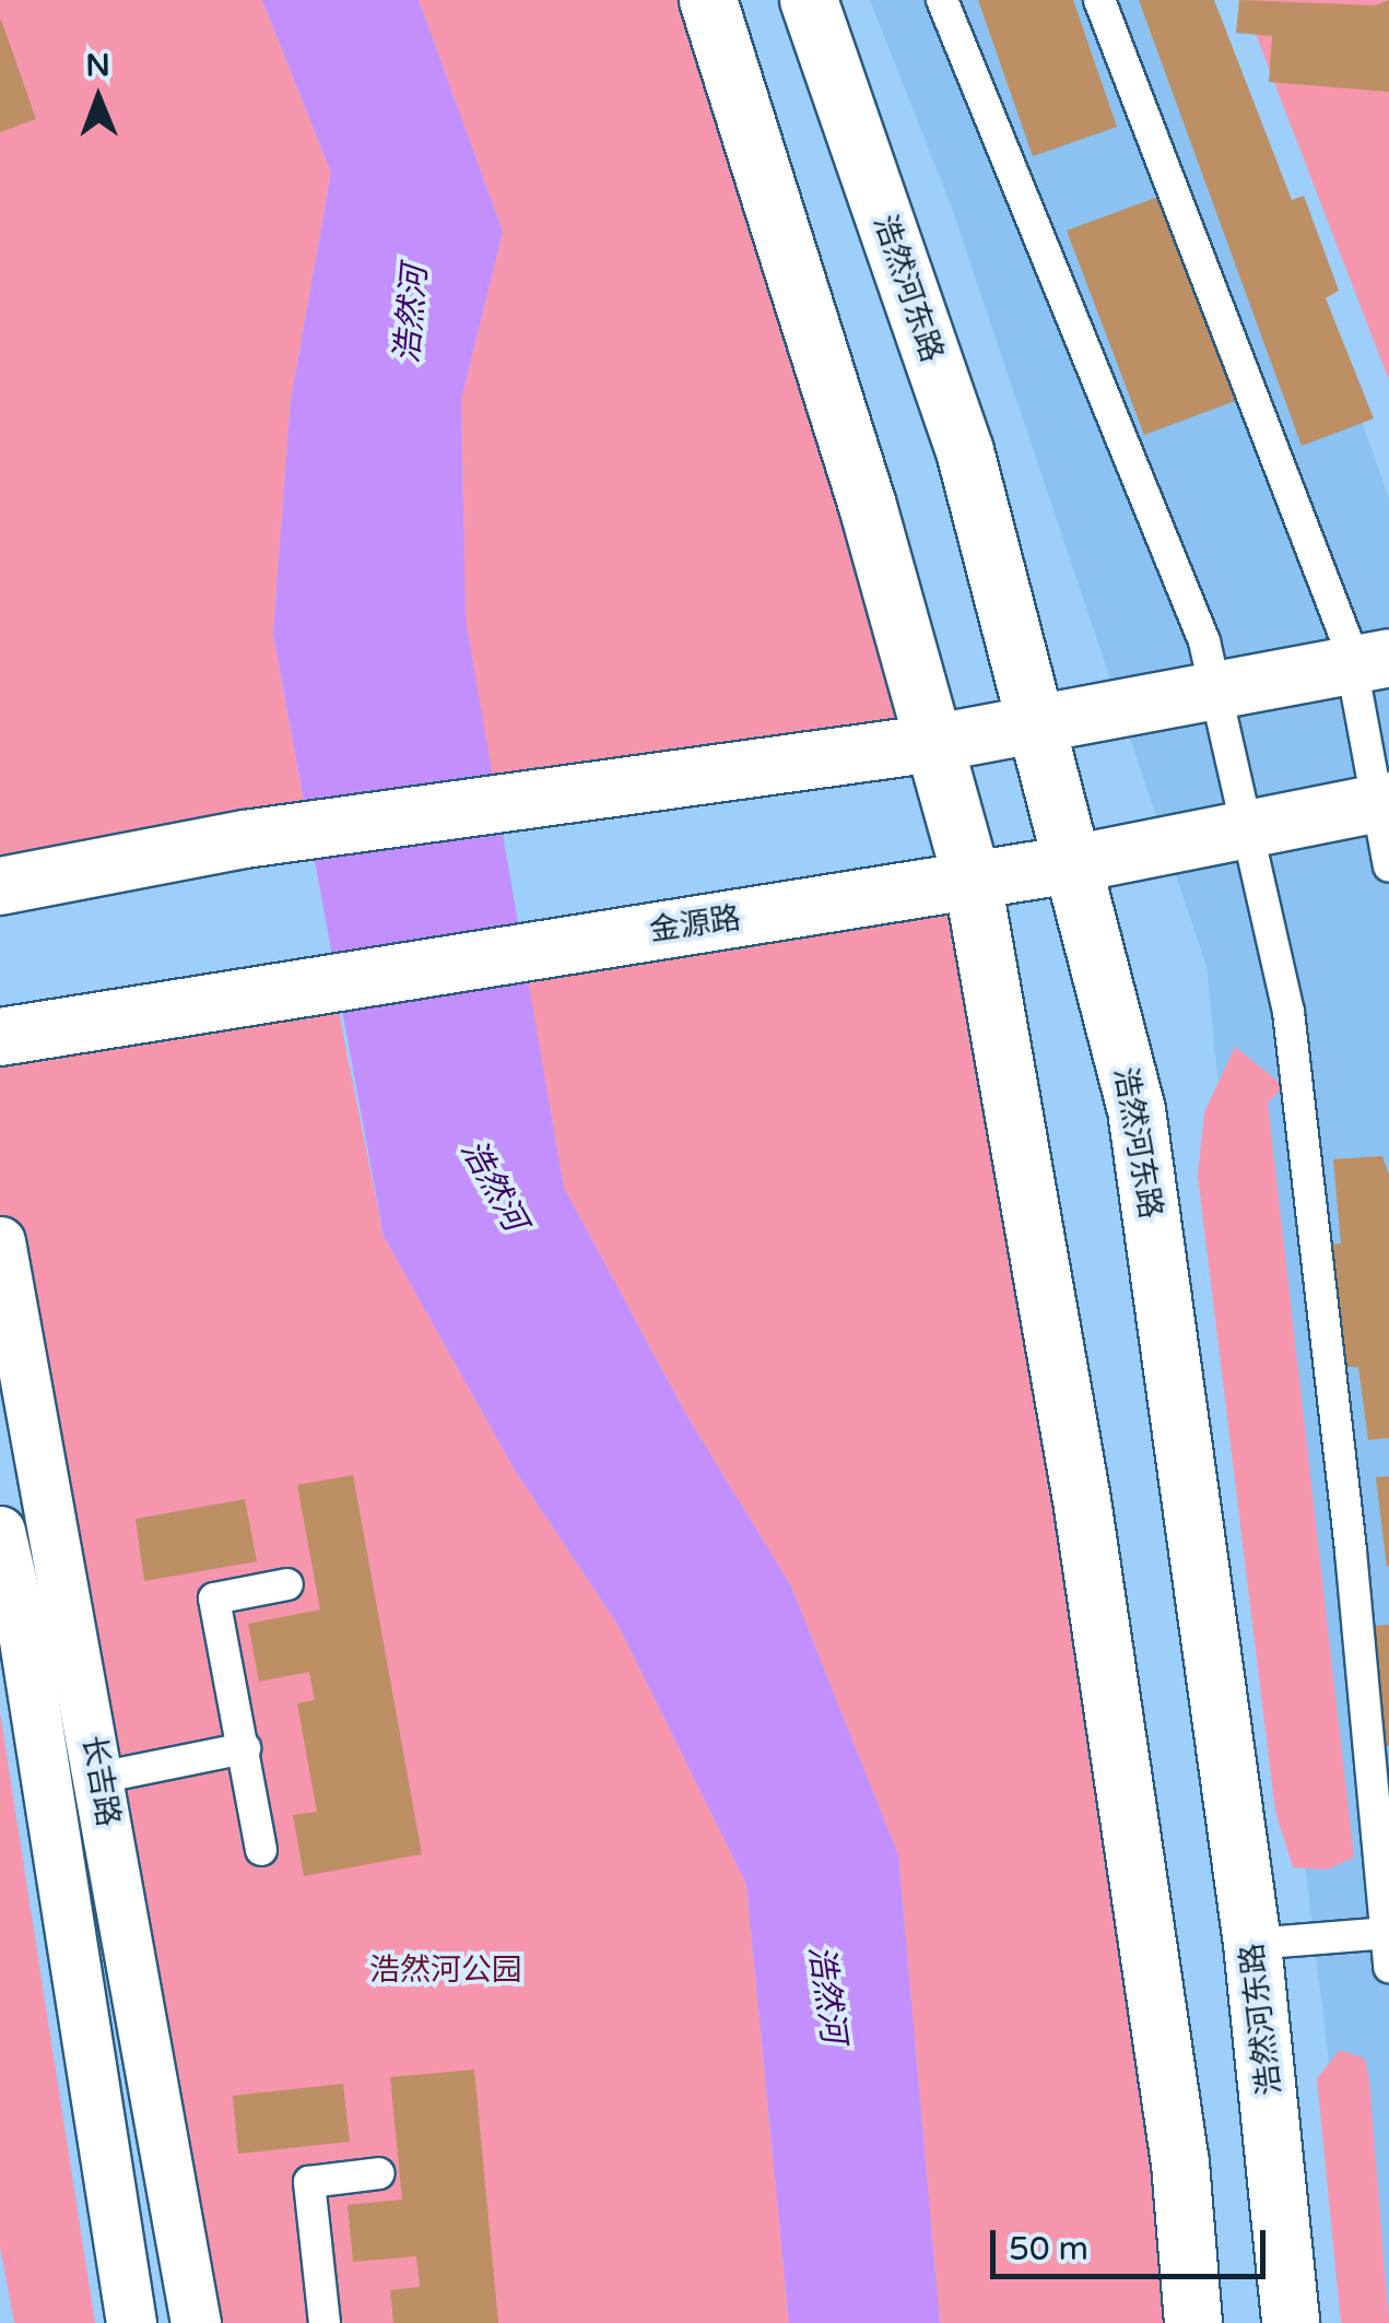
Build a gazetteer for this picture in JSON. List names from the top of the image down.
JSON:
{
  "streets": {
    "main road": ["浩然河东路", "金源路"],
    "street": ["长吉路"]
  },
  "crossings": [
    ["浩然河东路", "金源路"]
  ],
  "water": ["浩然河"],
  "parks": ["浩然河公园"],
  "scale_bar": "50 m",
  "north": "top"
}
